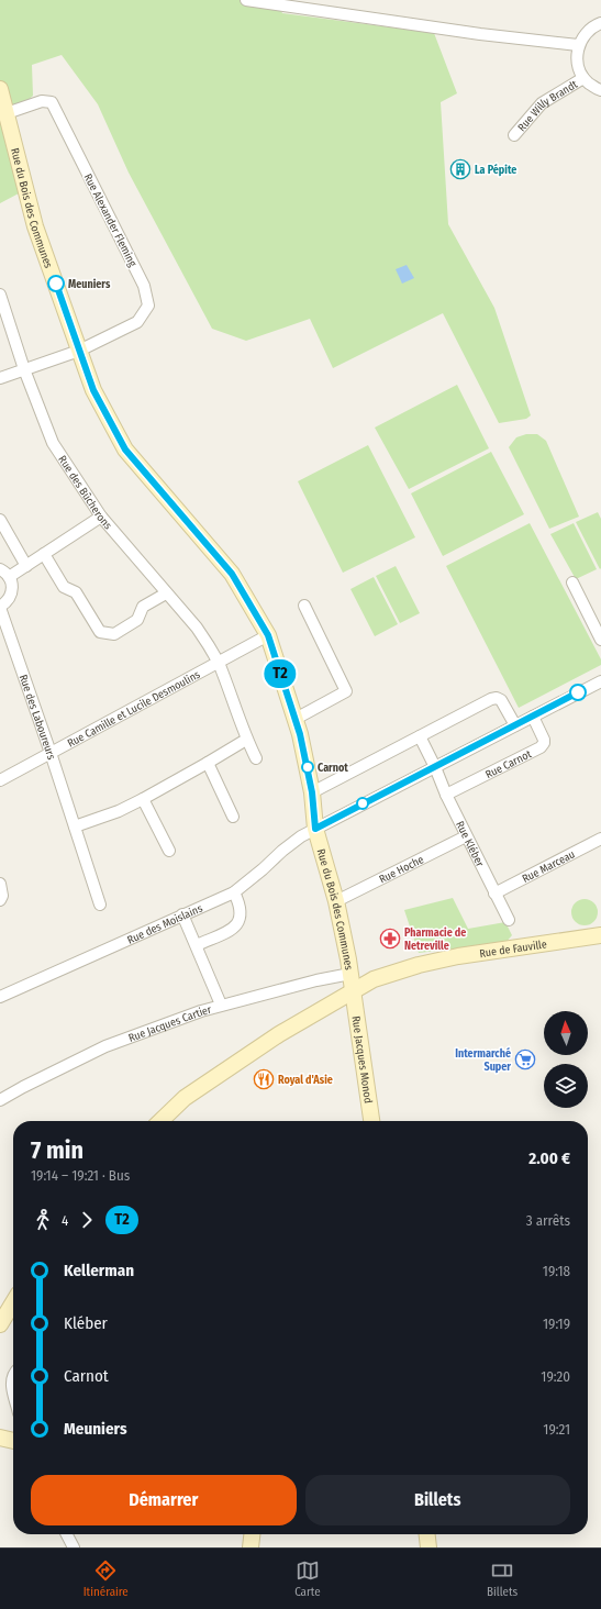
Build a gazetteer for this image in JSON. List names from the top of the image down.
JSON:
{
  "streets": {
    "street": [
      "Rue Willy Brandt",
      "Rue du Bois des Communes",
      "Rue Alexander Fleming",
      "Rue des Bûcherons",
      "Rue Camille et Lucile Desmoulins",
      "Rue des Laboureurs",
      "Rue Carnot",
      "Rue Kléber",
      "Rue Marceau",
      "Rue Hoche",
      "Rue des Moislains",
      "Rue de Fauville",
      "Rue Jacques Cartier",
      "Rue Jacques Monod"
    ]
  },
  "crossings": [
    ["Rue du Bois des Communes", "Rue Alexander Fleming"],
    ["Rue du Bois des Communes", "Rue Camille et Lucile Desmoulins"],
    ["Rue du Bois des Communes", "Rue Hoche"],
    ["Rue du Bois des Communes", "Rue des Moislains"],
    ["Rue du Bois des Communes", "Rue de Fauville"],
    ["Rue du Bois des Communes", "Rue Jacques Cartier"],
    ["Rue du Bois des Communes", "Rue Jacques Monod"],
    ["Rue des Bûcherons", "Rue Camille et Lucile Desmoulins"],
    ["Rue Camille et Lucile Desmoulins", "Rue des Laboureurs"],
    ["Rue Carnot", "Rue Kléber"],
    ["Rue Kléber", "Rue Marceau"],
    ["Rue Kléber", "Rue Hoche"],
    ["Rue de Fauville", "Rue Jacques Monod"]
  ],
  "places": {
    "building": ["La Pépite"],
    "other": ["Meuniers", "Carnot"],
    "pharmacy": ["Pharmacie de Netreville"],
    "supermarket": ["Intermarché Super"],
    "restaurant": ["Royal d'Asie"]
  },
  "lines": ["bus line T2"],
  "north": "top",
  "page": {
    "on_map": "T2",
    "heading": ["7 min", "19:14 – 19:21 · Bus", "2.00 €"],
    "legs": ["4", "T2", "3 arrêts"],
    "list": [
      {
        "name": "Kellerman",
        "value": "19:18"
      },
      {
        "name": "Kléber",
        "value": "19:19"
      },
      {
        "name": "Carnot",
        "value": "19:20"
      },
      {
        "name": "Meuniers",
        "value": "19:21"
      }
    ],
    "buttons": ["Démarrer", "Billets"],
    "tabs": ["Itinéraire", "Carte", "Billets"]
  }
}
